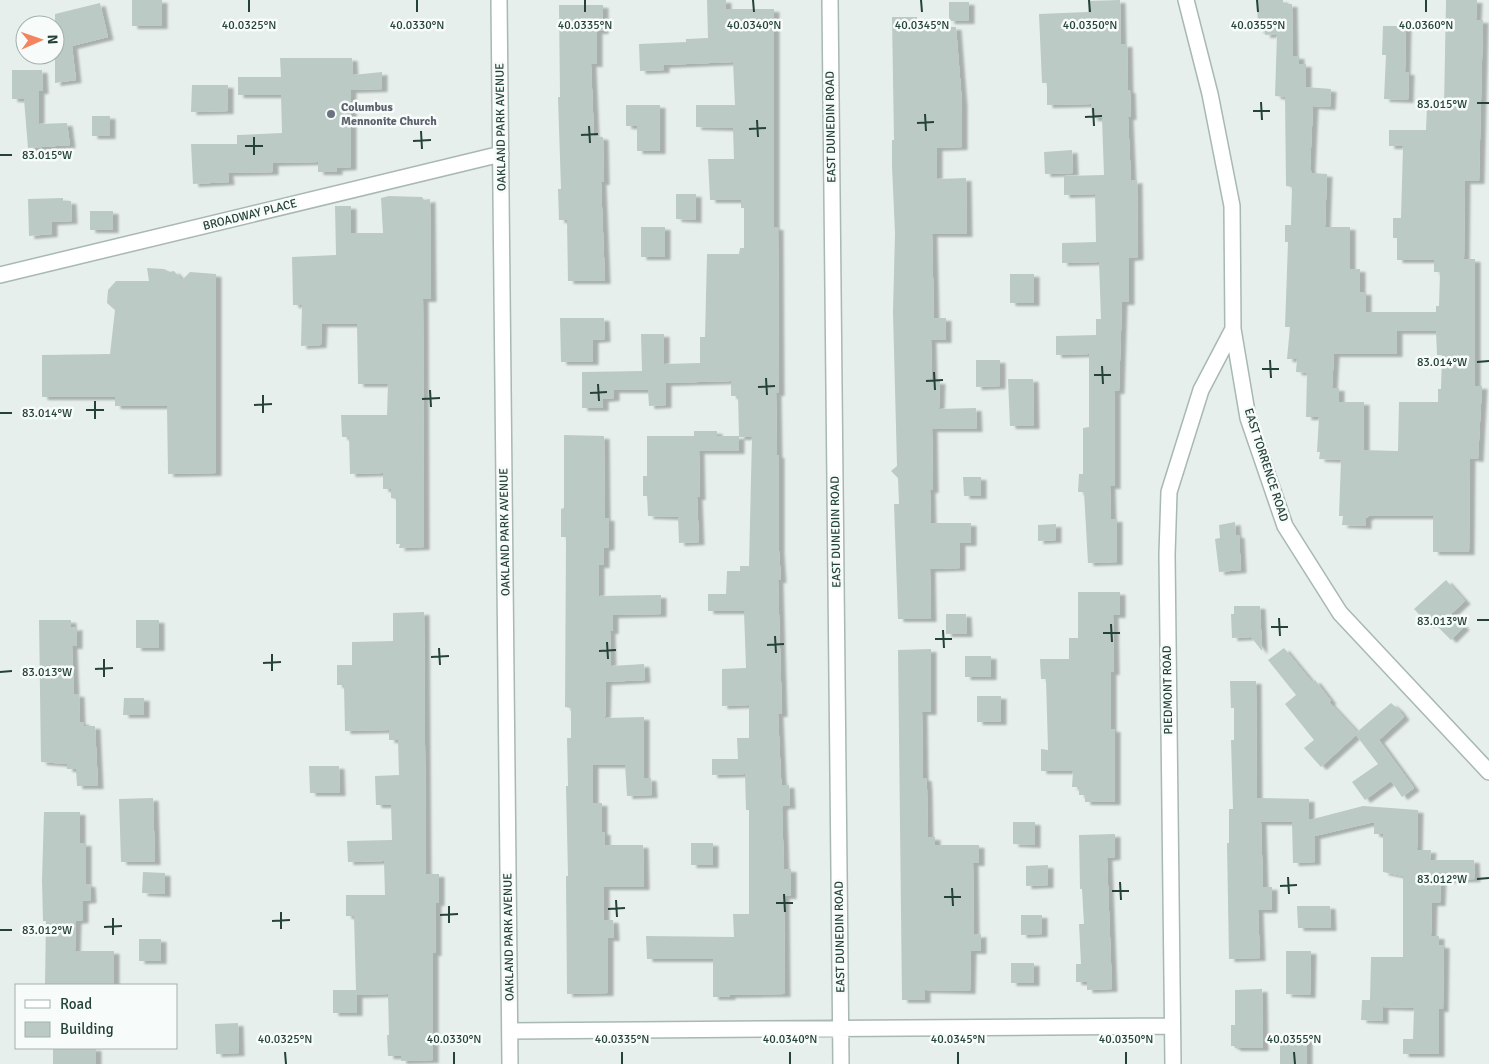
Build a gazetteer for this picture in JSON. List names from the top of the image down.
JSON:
{
  "streets": {
    "street": [
      "OAKLAND PARK AVENUE",
      "EAST DUNEDIN ROAD",
      "BROADWAY PLACE",
      "EAST TORRENCE ROAD",
      "PIEDMONT ROAD"
    ]
  },
  "crossings": [
    ["OAKLAND PARK AVENUE", "BROADWAY PLACE"],
    ["EAST TORRENCE ROAD", "PIEDMONT ROAD"]
  ],
  "places": ["Columbus Mennonite Church"],
  "legend": ["Road", "Building"],
  "north": "right",
  "coordinates": [
    "40.0325°N",
    "40.0330°N",
    "40.0335°N",
    "40.0340°N",
    "40.0345°N",
    "40.0350°N",
    "40.0355°N",
    "40.0360°N",
    "83.015°W",
    "83.014°W",
    "83.013°W",
    "83.012°W"
  ]
}
